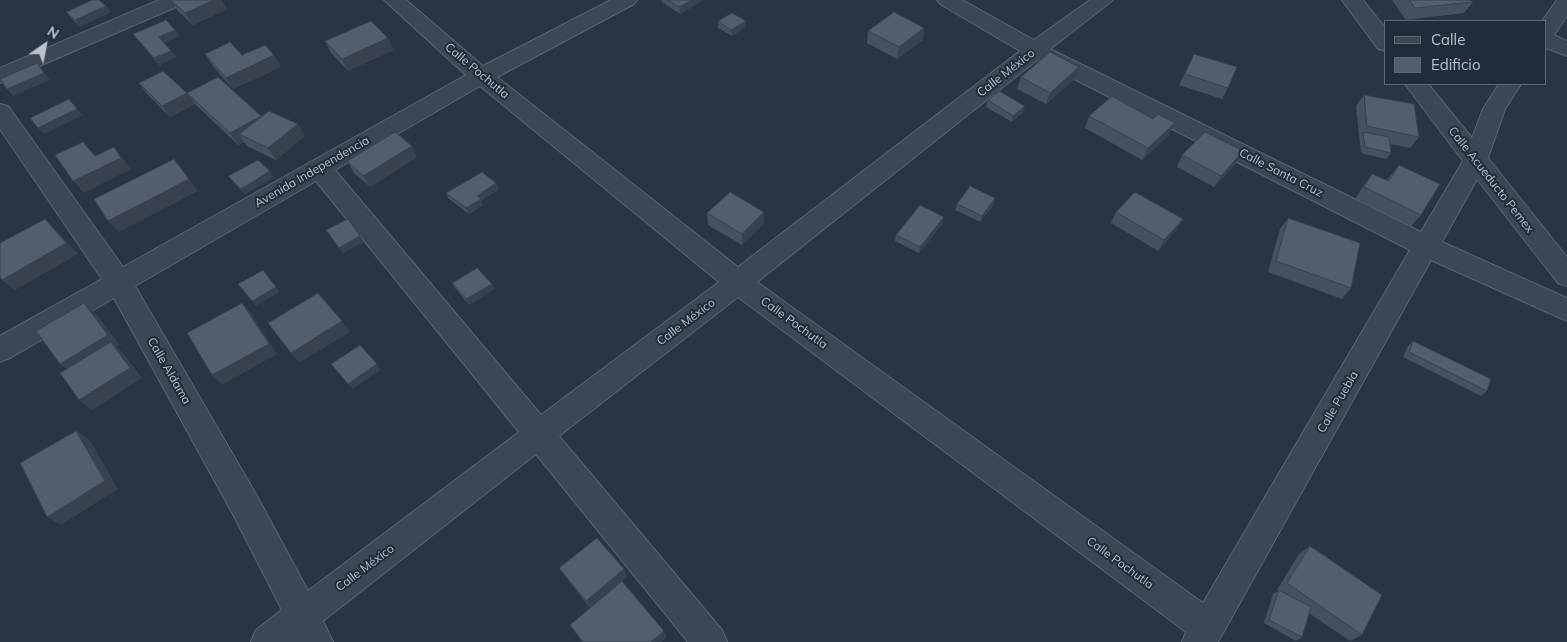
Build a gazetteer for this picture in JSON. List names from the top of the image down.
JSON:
{
  "streets": {
    "street": [
      "Calle Pochutla",
      "Calle México",
      "Avenida Independencia",
      "Calle Santa Cruz",
      "Calle Acueducto Pemex",
      "Calle Aldama",
      "Calle Puebla"
    ]
  },
  "crossings": [
    ["Calle Pochutla", "Calle México"],
    ["Calle Pochutla", "Avenida Independencia"],
    ["Calle Pochutla", "Calle Puebla"],
    ["Calle México", "Calle Santa Cruz"],
    ["Calle México", "Calle Aldama"],
    ["Avenida Independencia", "Calle Aldama"],
    ["Calle Santa Cruz", "Calle Puebla"],
    ["Calle Acueducto Pemex", "Calle Puebla"]
  ],
  "legend": ["Calle", "Edificio"],
  "north": "top right"
}
